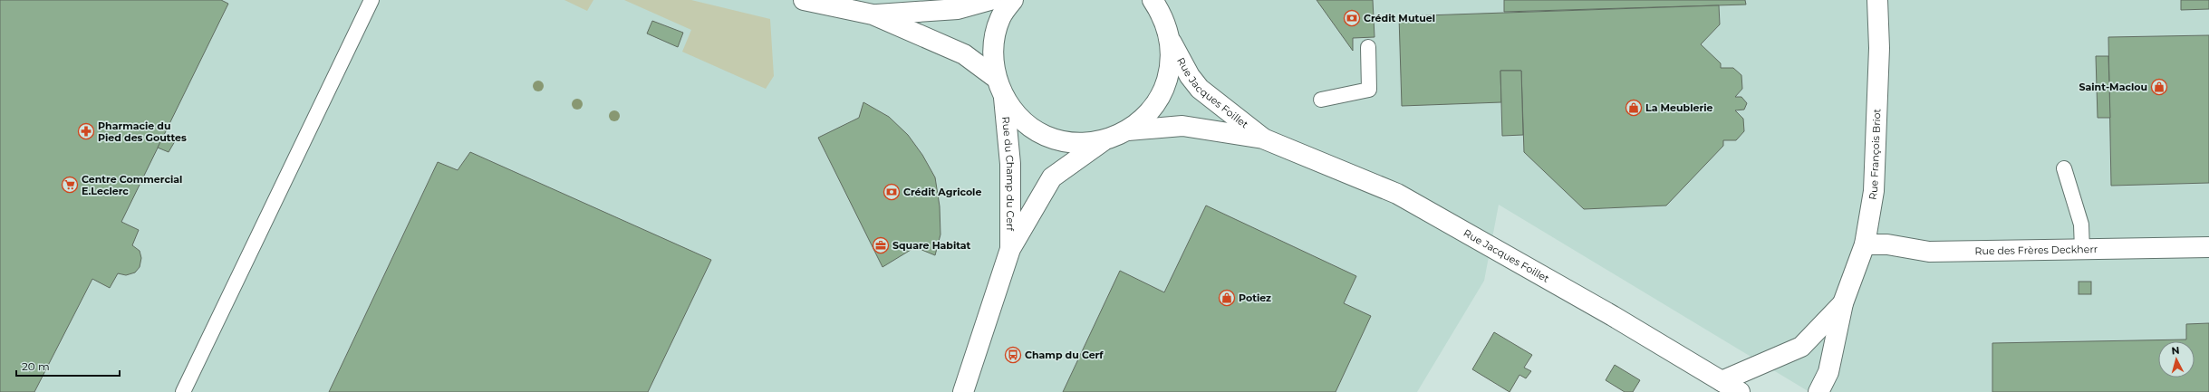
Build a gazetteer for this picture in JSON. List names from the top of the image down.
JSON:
{
  "streets": {
    "street": [
      "Rue Jacques Foillet",
      "Rue François Briot",
      "Rue du Champ du Cerf",
      "Rue des Frères Deckherr"
    ]
  },
  "crossings": [
    ["Rue Jacques Foillet", "Rue François Briot"],
    ["Rue François Briot", "Rue des Frères Deckherr"]
  ],
  "places": {
    "bank": ["Crédit Mutuel", "Crédit Agricole"],
    "shop": ["Saint-Maclou", "La Meublerie", "Potiez"],
    "pharmacy": ["Pharmacie du Pied des Gouttes"],
    "supermarket": ["Centre Commercial E.Leclerc"],
    "office": ["Square Habitat"],
    "bus stop": ["Champ du Cerf"]
  },
  "scale_bar": "20 m",
  "north": "top"
}
